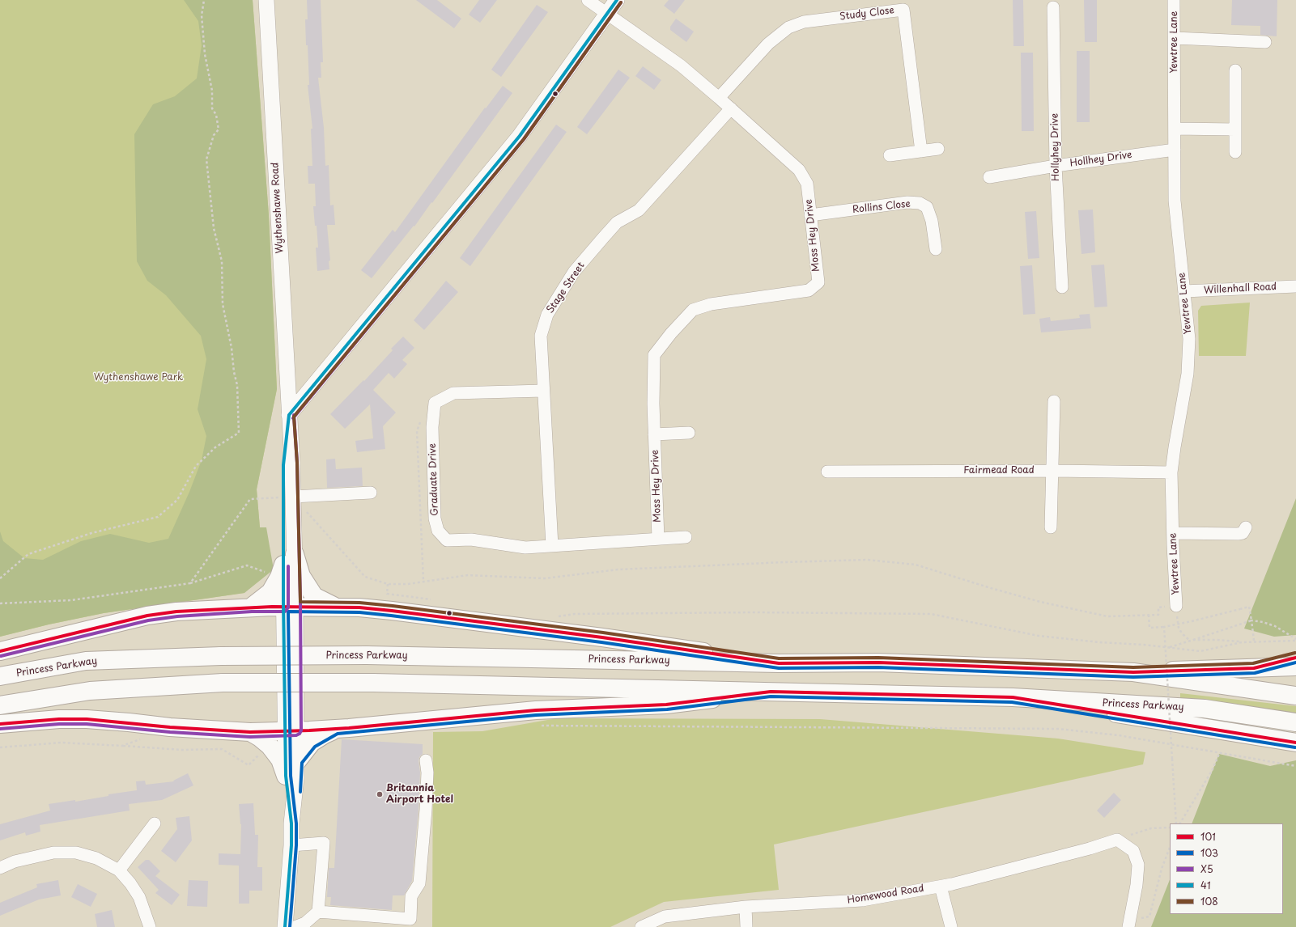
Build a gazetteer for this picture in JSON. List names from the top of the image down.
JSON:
{
  "streets": {
    "highway": ["Princess Parkway"],
    "main road": ["Wythenshawe Road"],
    "street": [
      "Study Close",
      "Yewtree Lane",
      "Hollyhey Drive",
      "Hollhey Drive",
      "Rollins Close",
      "Moss Hey Drive",
      "Stage Street",
      "Willenhall Road",
      "Fairmead Road",
      "Graduate Drive",
      "Homewood Road"
    ]
  },
  "crossings": [
    ["Study Close", "Moss Hey Drive"],
    ["Yewtree Lane", "Hollhey Drive"],
    ["Yewtree Lane", "Willenhall Road"],
    ["Yewtree Lane", "Fairmead Road"],
    ["Hollyhey Drive", "Hollhey Drive"],
    ["Rollins Close", "Moss Hey Drive"],
    ["Moss Hey Drive", "Stage Street"],
    ["Moss Hey Drive", "Graduate Drive"],
    ["Stage Street", "Graduate Drive"]
  ],
  "parks": ["Wythenshawe Park"],
  "places": ["Britannia Airport Hotel"],
  "lines": [
    "transit line 41",
    "transit line X5",
    "transit line 108",
    "transit line 101",
    "transit line 103"
  ],
  "legend": [
    "101",
    "103",
    "X5",
    "41",
    "108"
  ]
}
